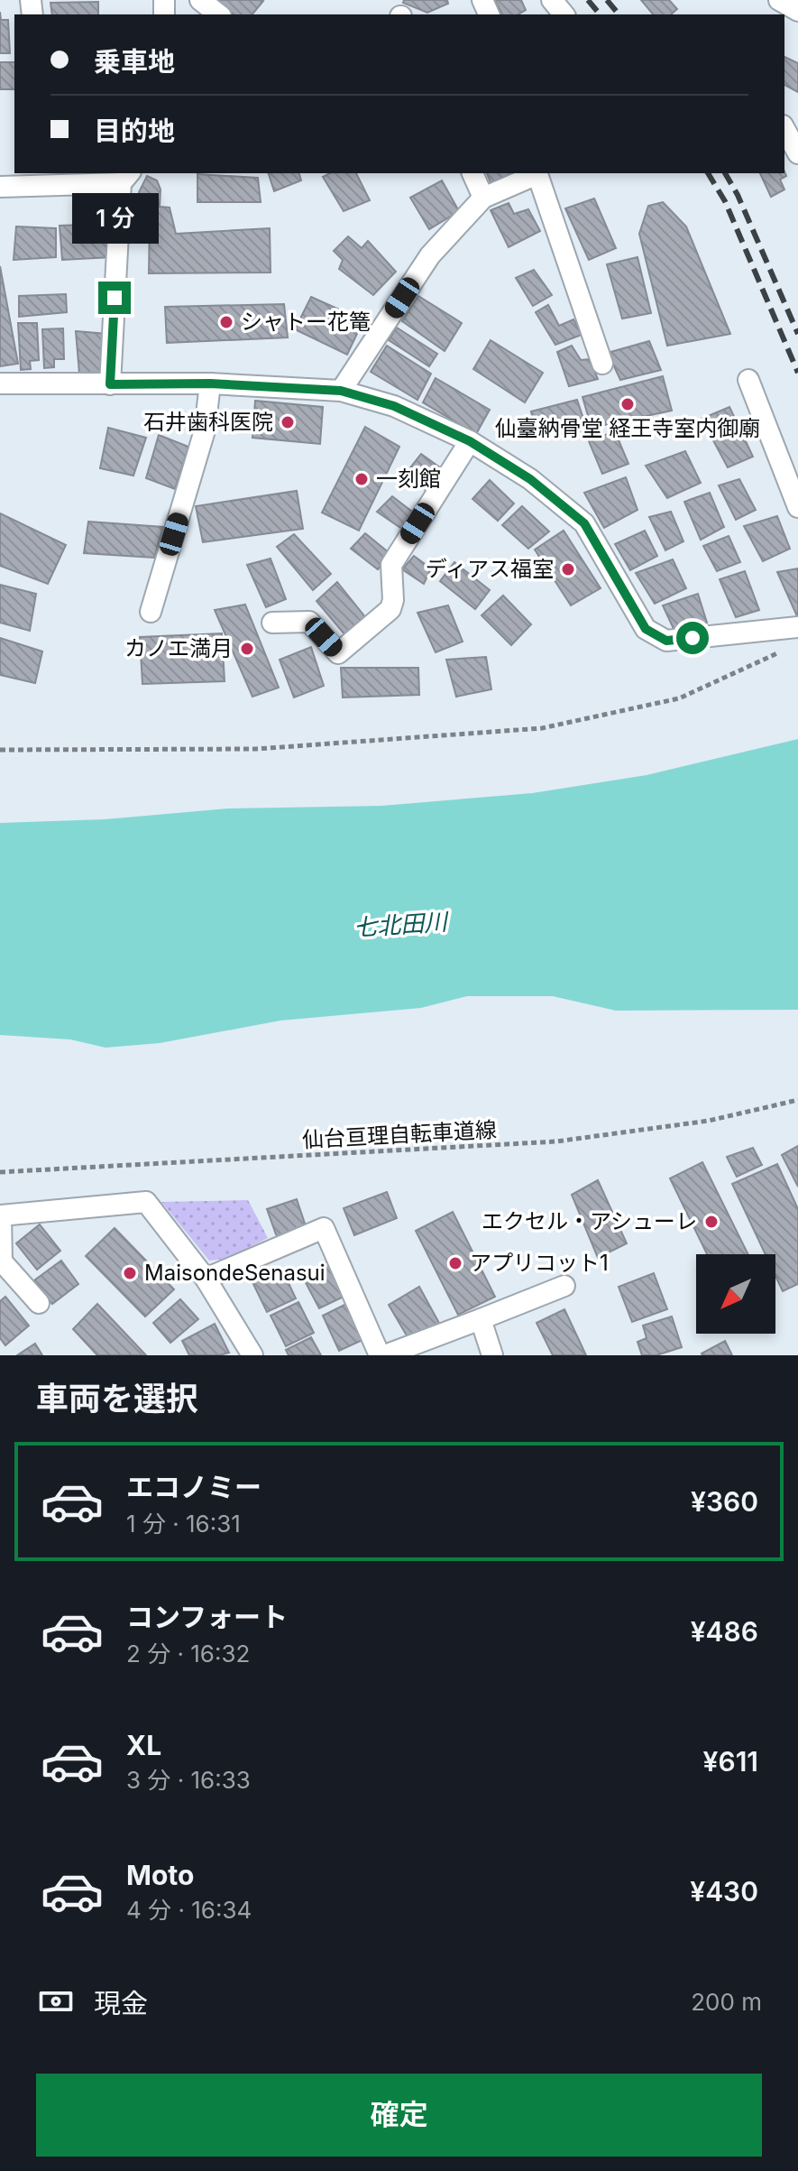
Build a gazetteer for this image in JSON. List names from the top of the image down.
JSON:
{
  "streets": {
    "path": ["仙台亘理自転車道線"]
  },
  "water": ["七北田川"],
  "places": [
    "シャトー花篭",
    "仙臺納骨堂 経王寺室内御廟",
    "石井歯科医院",
    "一刻館",
    "ディアス福室",
    "カノエ満月",
    "エクセル・アシューレ",
    "アプリコット1",
    "MaisondeSenasui"
  ],
  "north": "bottom left",
  "page": {
    "banner": ["乗車地", "目的地"],
    "bubble": "1 分",
    "heading": "車両を選択",
    "list": [
      {
        "name": "エコノミー",
        "note": "1 分 · 16:31",
        "value": "¥360"
      },
      {
        "name": "コンフォート",
        "note": "2 分 · 16:32",
        "value": "¥486"
      },
      {
        "name": "XL",
        "note": "3 分 · 16:33",
        "value": "¥611"
      },
      {
        "name": "Moto",
        "note": "4 分 · 16:34",
        "value": "¥430"
      }
    ],
    "pay": ["現金", "200 m"],
    "buttons": "確定"
  }
}
